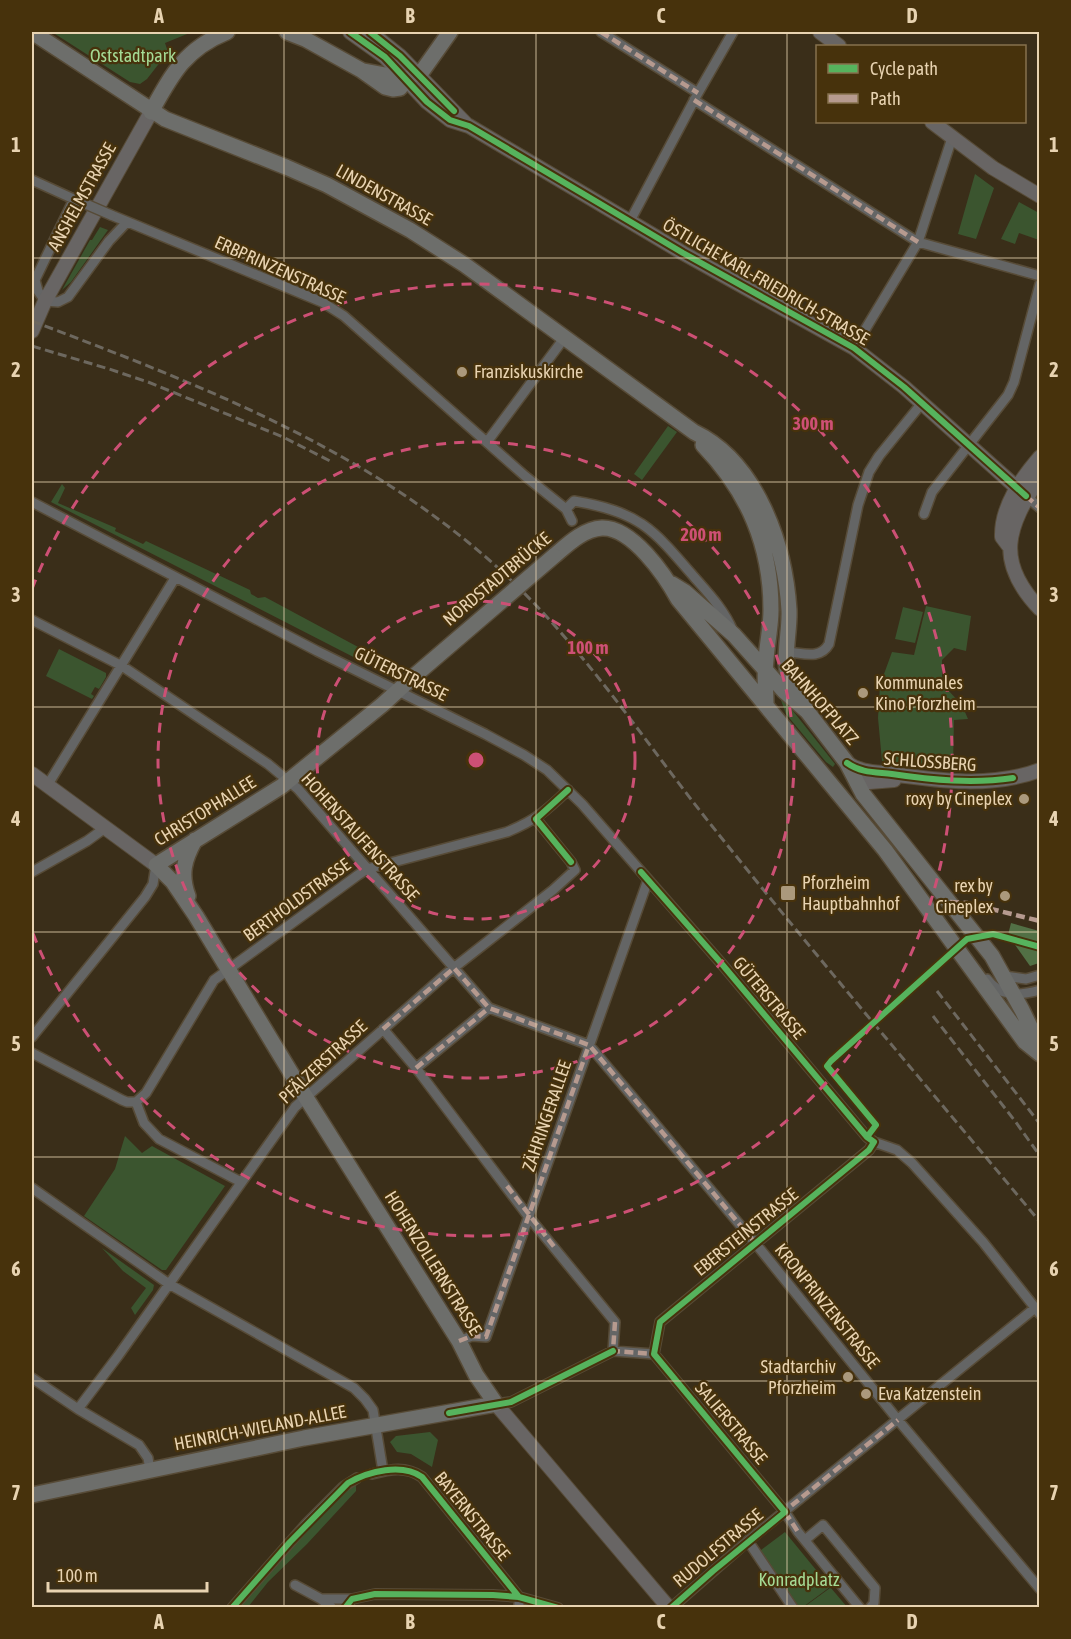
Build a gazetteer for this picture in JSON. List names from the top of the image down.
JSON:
{
  "streets": {
    "main road": [
      "LINDENSTRASSE",
      "ANSHELMSTRASSE",
      "ÖSTLICHE KARL-FRIEDRICH-STRASSE",
      "NORDSTADTBRÜCKE",
      "BAHNHOFPLATZ",
      "SCHLOSSBERG",
      "CHRISTOPHALLEE",
      "HOHENZOLLERNSTRASSE",
      "HEINRICH-WIELAND-ALLEE"
    ],
    "street": [
      "ERBPRINZENSTRASSE",
      "GÜTERSTRASSE",
      "HOHENSTAUFENSTRASSE",
      "BERTHOLDSTRASSE",
      "PFÄLZERSTRASSE",
      "ZÄHRINGERALLEE",
      "EBERSTEINSTRASSE",
      "KRONPRINZENSTRASSE",
      "SALIERSTRASSE",
      "BAYERNSTRASSE",
      "RUDOLFSTRASSE"
    ]
  },
  "crossings": [
    ["LINDENSTRASSE", "ANSHELMSTRASSE"],
    ["LINDENSTRASSE", "BAHNHOFPLATZ"],
    ["ANSHELMSTRASSE", "ERBPRINZENSTRASSE"],
    ["NORDSTADTBRÜCKE", "CHRISTOPHALLEE"],
    ["GÜTERSTRASSE", "CHRISTOPHALLEE"],
    ["GÜTERSTRASSE", "BERTHOLDSTRASSE"],
    ["GÜTERSTRASSE", "ZÄHRINGERALLEE"],
    ["GÜTERSTRASSE", "EBERSTEINSTRASSE"],
    ["GÜTERSTRASSE", "RUDOLFSTRASSE"],
    ["BAHNHOFPLATZ", "SCHLOSSBERG"],
    ["CHRISTOPHALLEE", "HOHENSTAUFENSTRASSE"],
    ["CHRISTOPHALLEE", "HOHENZOLLERNSTRASSE"],
    ["HOHENSTAUFENSTRASSE", "BERTHOLDSTRASSE"],
    ["HOHENSTAUFENSTRASSE", "PFÄLZERSTRASSE"],
    ["HOHENSTAUFENSTRASSE", "ZÄHRINGERALLEE"],
    ["HOHENSTAUFENSTRASSE", "KRONPRINZENSTRASSE"],
    ["BERTHOLDSTRASSE", "PFÄLZERSTRASSE"],
    ["BERTHOLDSTRASSE", "HOHENZOLLERNSTRASSE"],
    ["PFÄLZERSTRASSE", "HOHENZOLLERNSTRASSE"],
    ["ZÄHRINGERALLEE", "HOHENZOLLERNSTRASSE"],
    ["ZÄHRINGERALLEE", "KRONPRINZENSTRASSE"],
    ["EBERSTEINSTRASSE", "KRONPRINZENSTRASSE"],
    ["EBERSTEINSTRASSE", "SALIERSTRASSE"],
    ["HOHENZOLLERNSTRASSE", "HEINRICH-WIELAND-ALLEE"],
    ["HOHENZOLLERNSTRASSE", "RUDOLFSTRASSE"],
    ["KRONPRINZENSTRASSE", "RUDOLFSTRASSE"],
    ["SALIERSTRASSE", "RUDOLFSTRASSE"]
  ],
  "parks": ["Oststadtpark", "Konradplatz"],
  "places": {
    "other": [
      "Franziskuskirche",
      "Kommunales Kino Pforzheim",
      "roxy by Cineplex",
      "rex by Cineplex",
      "Stadtarchiv Pforzheim",
      "Eva Katzenstein"
    ],
    "transit": ["Pforzheim Hauptbahnhof"]
  },
  "legend": ["Cycle path", "Path"],
  "scale_bar": "100 m",
  "grid": {
    "columns": [
      "A",
      "B",
      "C",
      "D"
    ],
    "rows": [
      "1",
      "2",
      "3",
      "4",
      "5",
      "6",
      "7"
    ]
  },
  "rings": ["300 m", "200 m", "100 m"]
}
